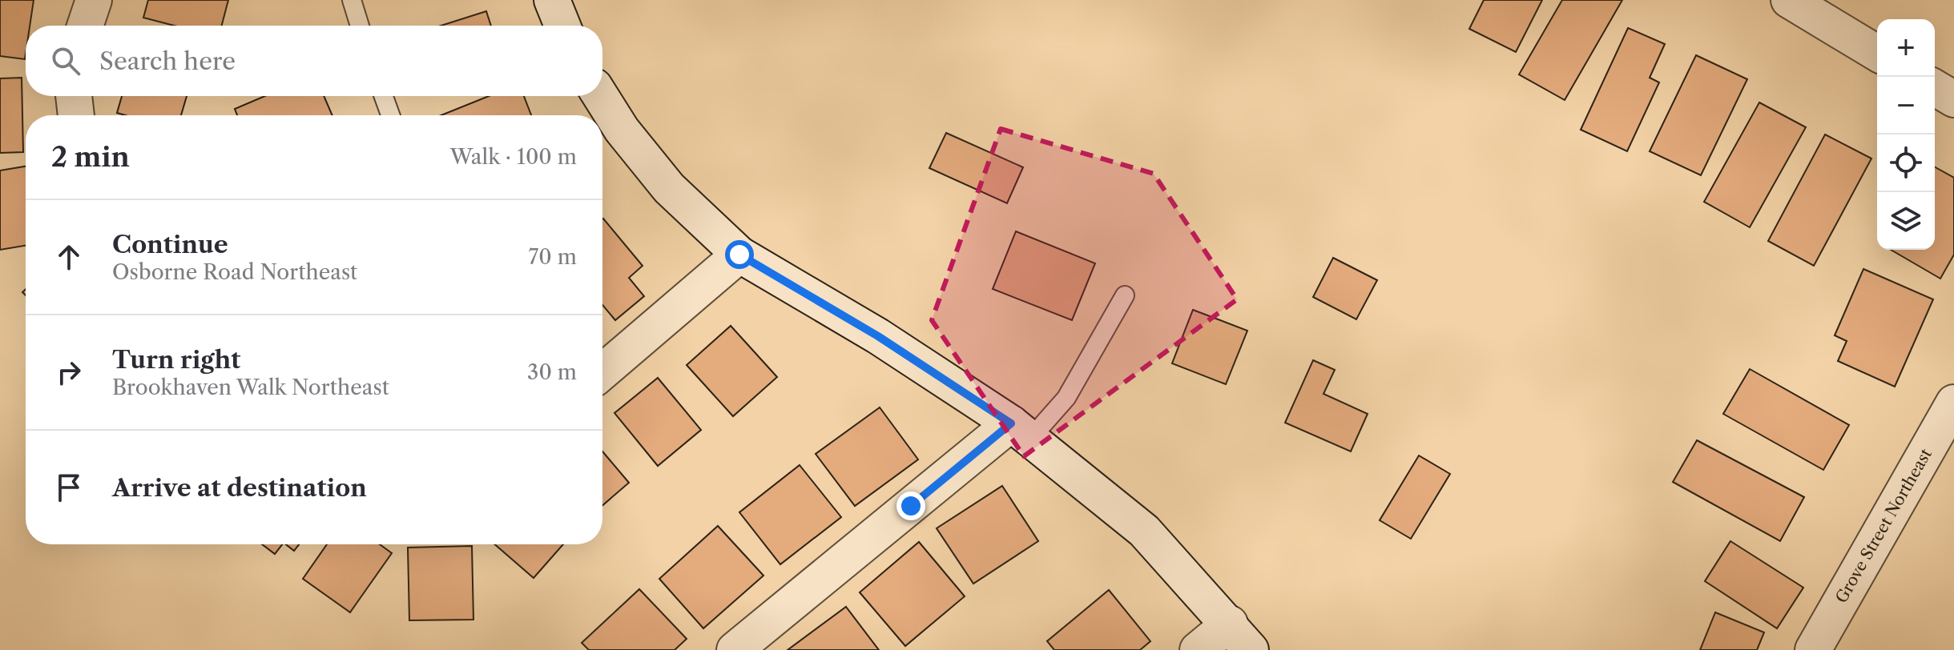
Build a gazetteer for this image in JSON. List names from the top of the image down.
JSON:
{
  "streets": {
    "street": ["Grove Street Northeast"]
  },
  "page": {
    "map_buttons": ["+", "−"],
    "search": "Search here",
    "heading": ["2 min", "Walk · 100 m"],
    "list": [
      ["Continue", "Osborne Road Northeast", "70 m"],
      ["Turn right", "Brookhaven Walk Northeast", "30 m"],
      "Arrive at destination"
    ]
  }
}
